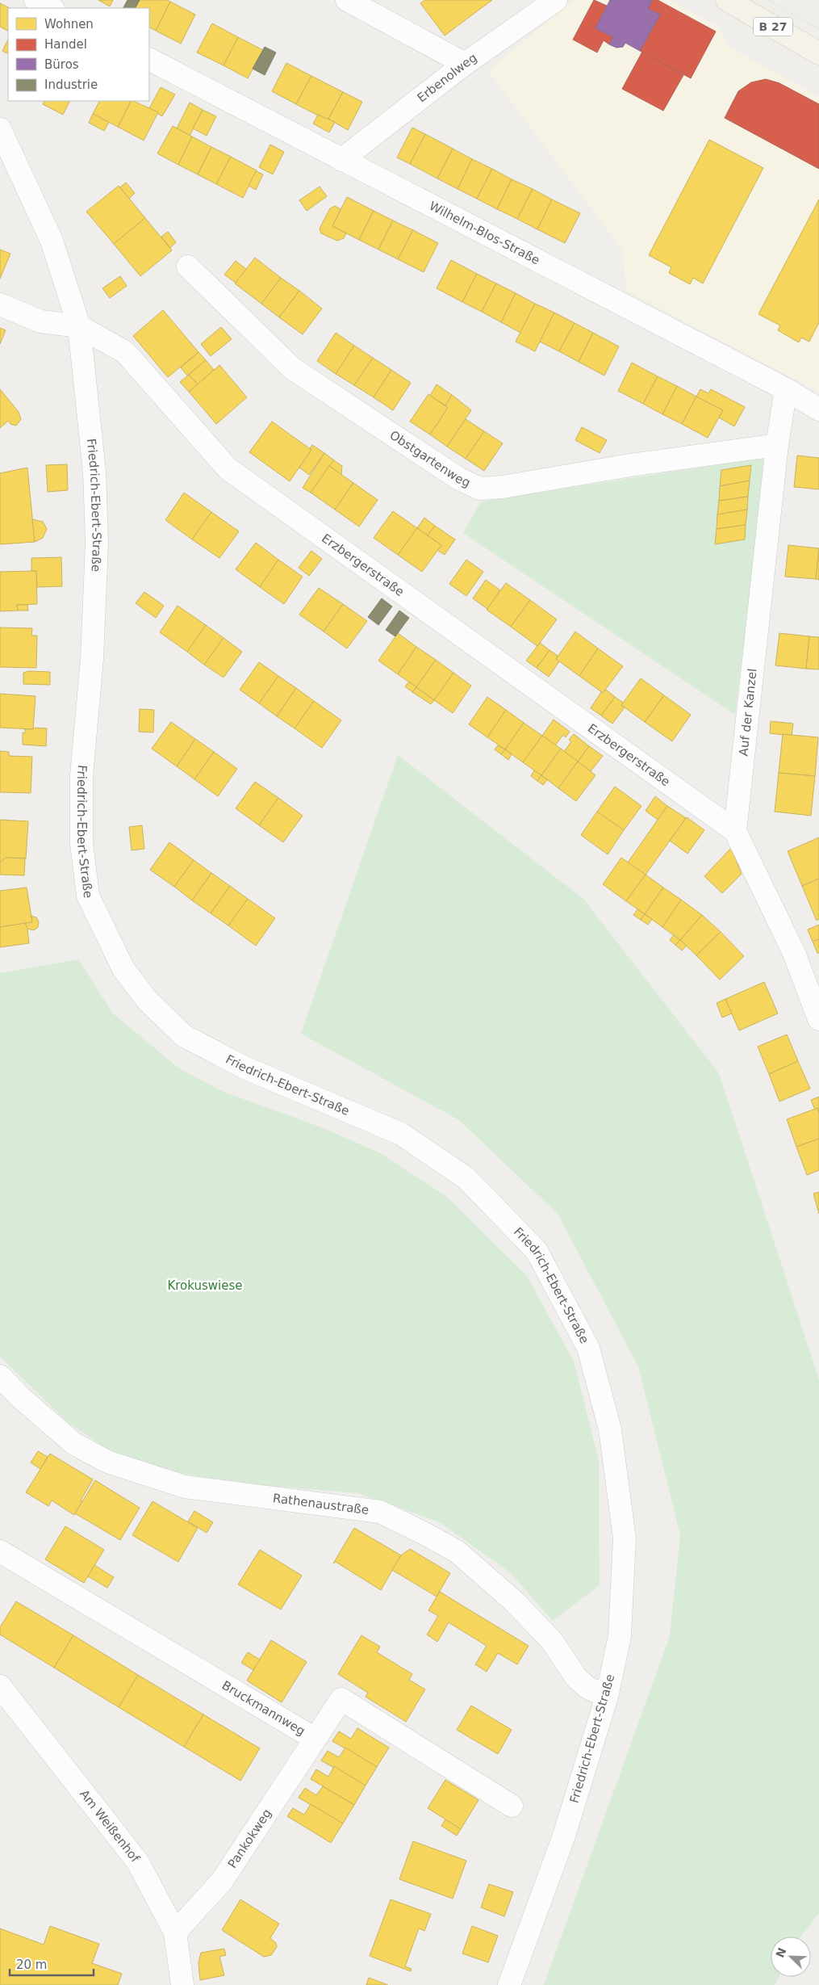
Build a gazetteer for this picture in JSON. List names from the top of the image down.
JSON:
{
  "streets": {
    "main road": ["B 27"],
    "street": [
      "Erbenolweg",
      "Wilhelm-Blos-Straße",
      "Obstgartenweg",
      "Friedrich-Ebert-Straße",
      "Erzbergerstraße",
      "Auf der Kanzel",
      "Rathenaustraße",
      "Bruckmannweg",
      "Am Weißenhof",
      "Pankokweg"
    ]
  },
  "crossings": [
    ["Erbenolweg", "Wilhelm-Blos-Straße"],
    ["Wilhelm-Blos-Straße", "Auf der Kanzel"],
    ["Obstgartenweg", "Auf der Kanzel"],
    ["Friedrich-Ebert-Straße", "Erzbergerstraße"],
    ["Friedrich-Ebert-Straße", "Rathenaustraße"],
    ["Erzbergerstraße", "Auf der Kanzel"],
    ["Bruckmannweg", "Pankokweg"],
    ["Am Weißenhof", "Pankokweg"]
  ],
  "parks": ["Krokuswiese"],
  "legend": [
    "Wohnen",
    "Handel",
    "Büros",
    "Industrie"
  ],
  "scale_bar": "20 m",
  "north": "top left"
}
